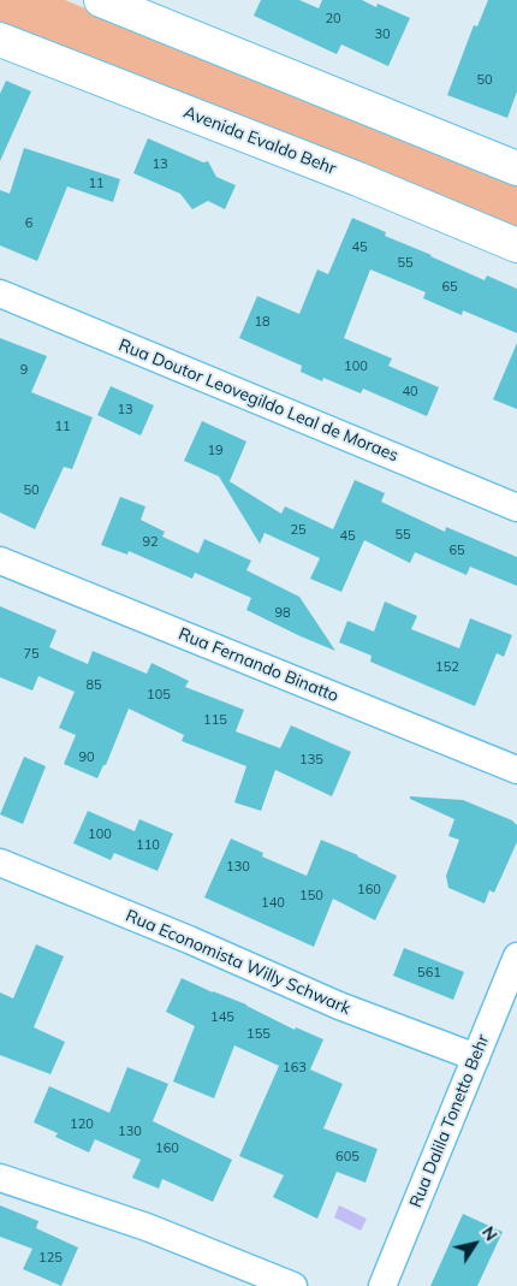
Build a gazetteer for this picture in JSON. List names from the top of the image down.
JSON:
{
  "streets": {
    "street": [
      "Avenida Evaldo Behr",
      "Rua Doutor Leovegildo Leal de Moraes",
      "Rua Fernando Binatto",
      "Rua Economista Willy Schwark",
      "Rua Dalila Tonetto Behr"
    ]
  },
  "crossings": [
    ["Rua Economista Willy Schwark", "Rua Dalila Tonetto Behr"]
  ],
  "house_numbers": [
    "20",
    "30",
    "50",
    "13",
    "11",
    "6",
    "45",
    "55",
    "65",
    "18",
    "100",
    "9",
    "40",
    "13",
    "11",
    "19",
    "50",
    "25",
    "55",
    "45",
    "92",
    "65",
    "98",
    "75",
    "152",
    "85",
    "105",
    "115",
    "90",
    "135",
    "100",
    "110",
    "130",
    "160",
    "150",
    "140",
    "561",
    "145",
    "155",
    "163",
    "120",
    "130",
    "160",
    "605",
    "125"
  ],
  "north": "top right"
}
